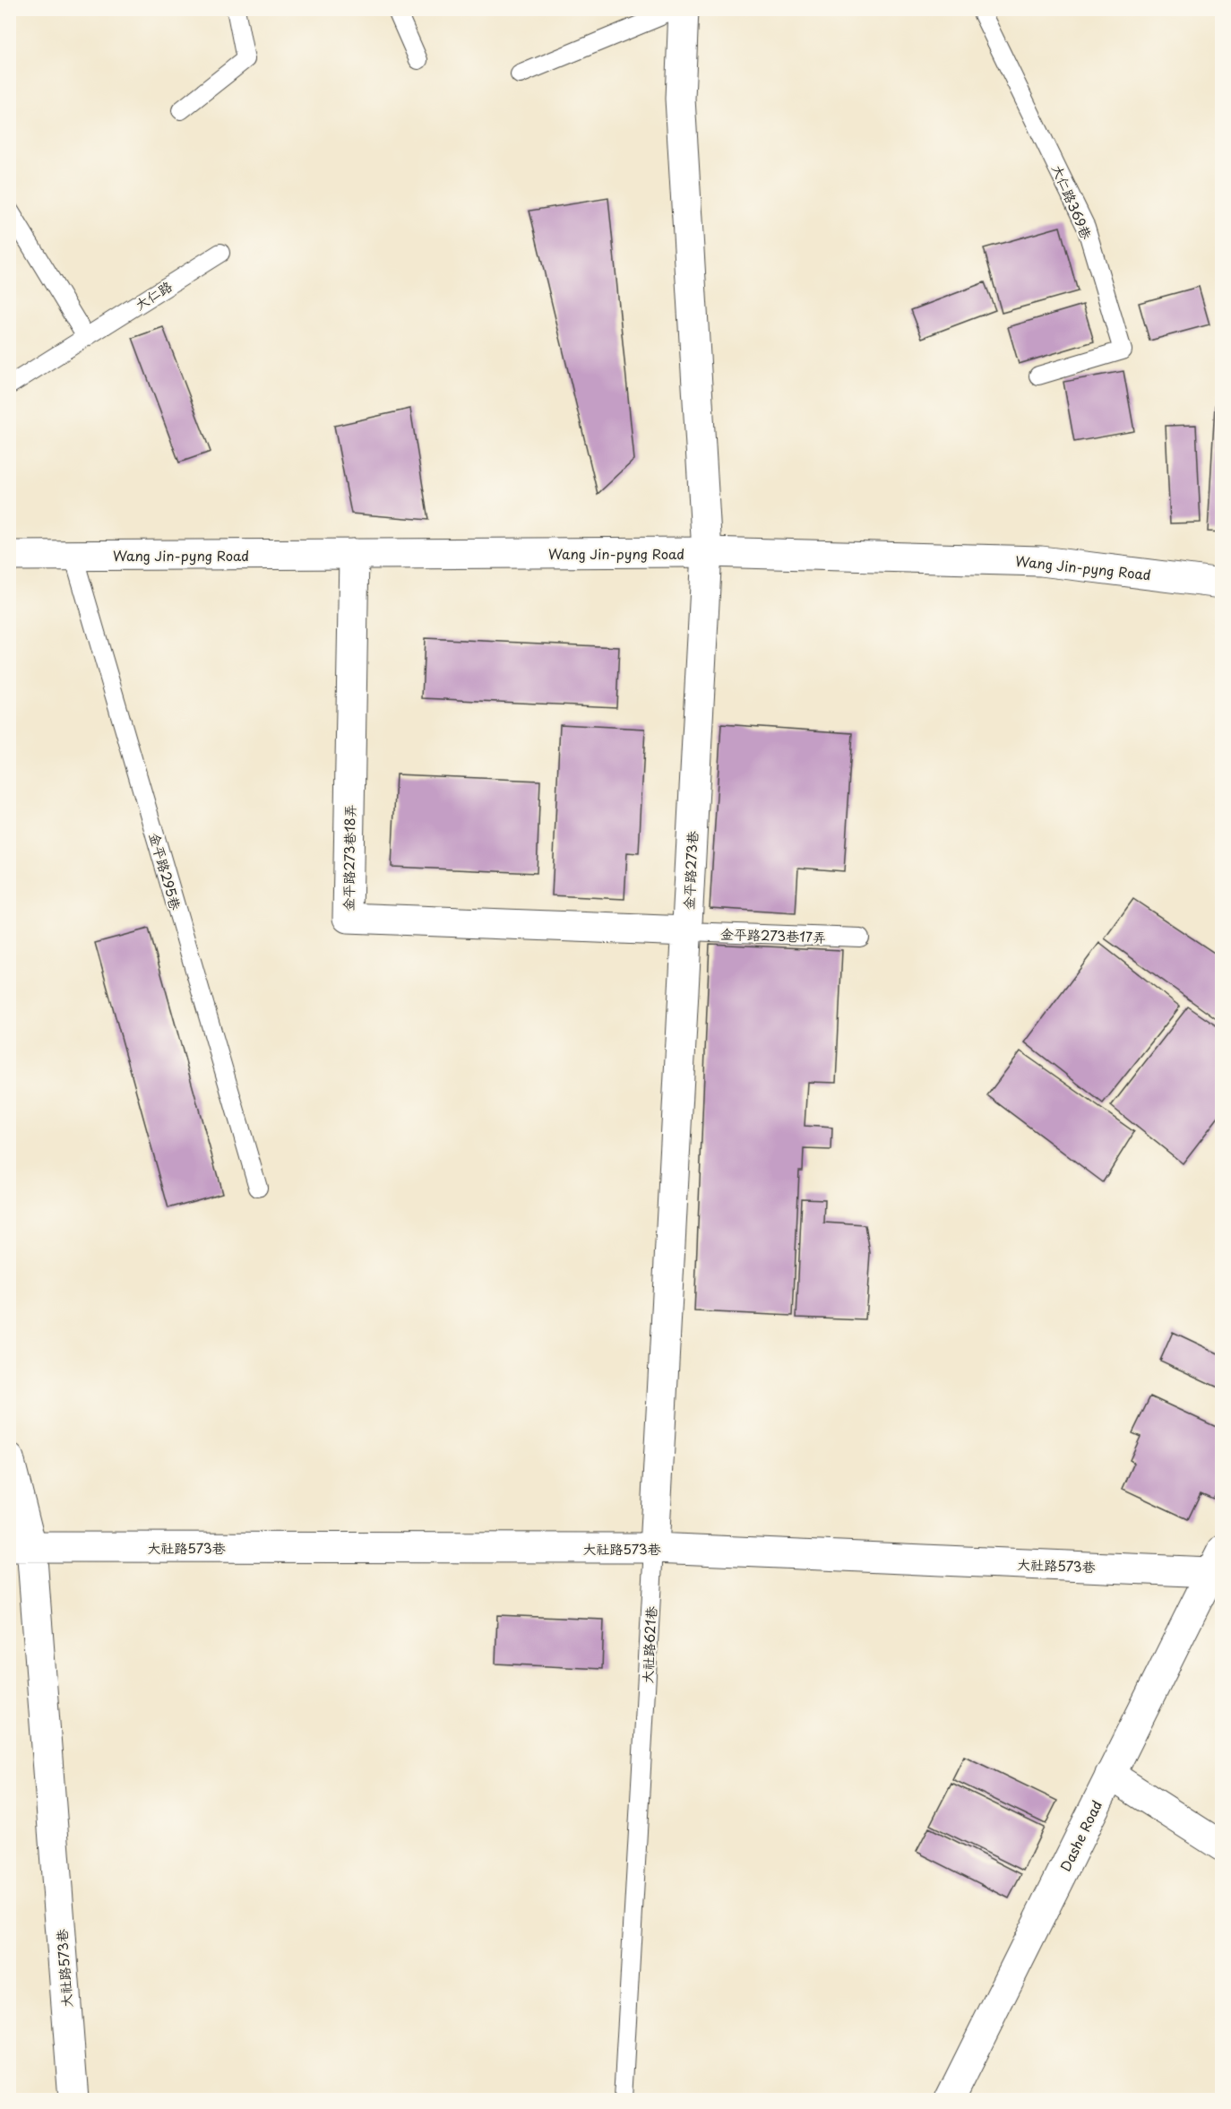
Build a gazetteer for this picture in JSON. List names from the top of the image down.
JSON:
{
  "streets": {
    "street": [
      "Wang Jin-pyng Road",
      "金平路273巷18弄",
      "金平路273巷",
      "大社路573巷",
      "大社路621巷",
      "Dashe Road"
    ],
    "lane": [
      "大仁路369巷",
      "大仁路",
      "金平路295巷",
      "金平路273巷17弄"
    ]
  },
  "crossings": [
    ["Wang Jin-pyng Road", "金平路273巷18弄"],
    ["Wang Jin-pyng Road", "金平路273巷"],
    ["Wang Jin-pyng Road", "金平路295巷"],
    ["金平路273巷18弄", "金平路273巷"],
    ["金平路273巷18弄", "金平路273巷17弄"],
    ["金平路273巷", "金平路273巷17弄"],
    ["金平路273巷", "大社路621巷"],
    ["大社路573巷", "大社路621巷"],
    ["大社路573巷", "Dashe Road"]
  ]
}
